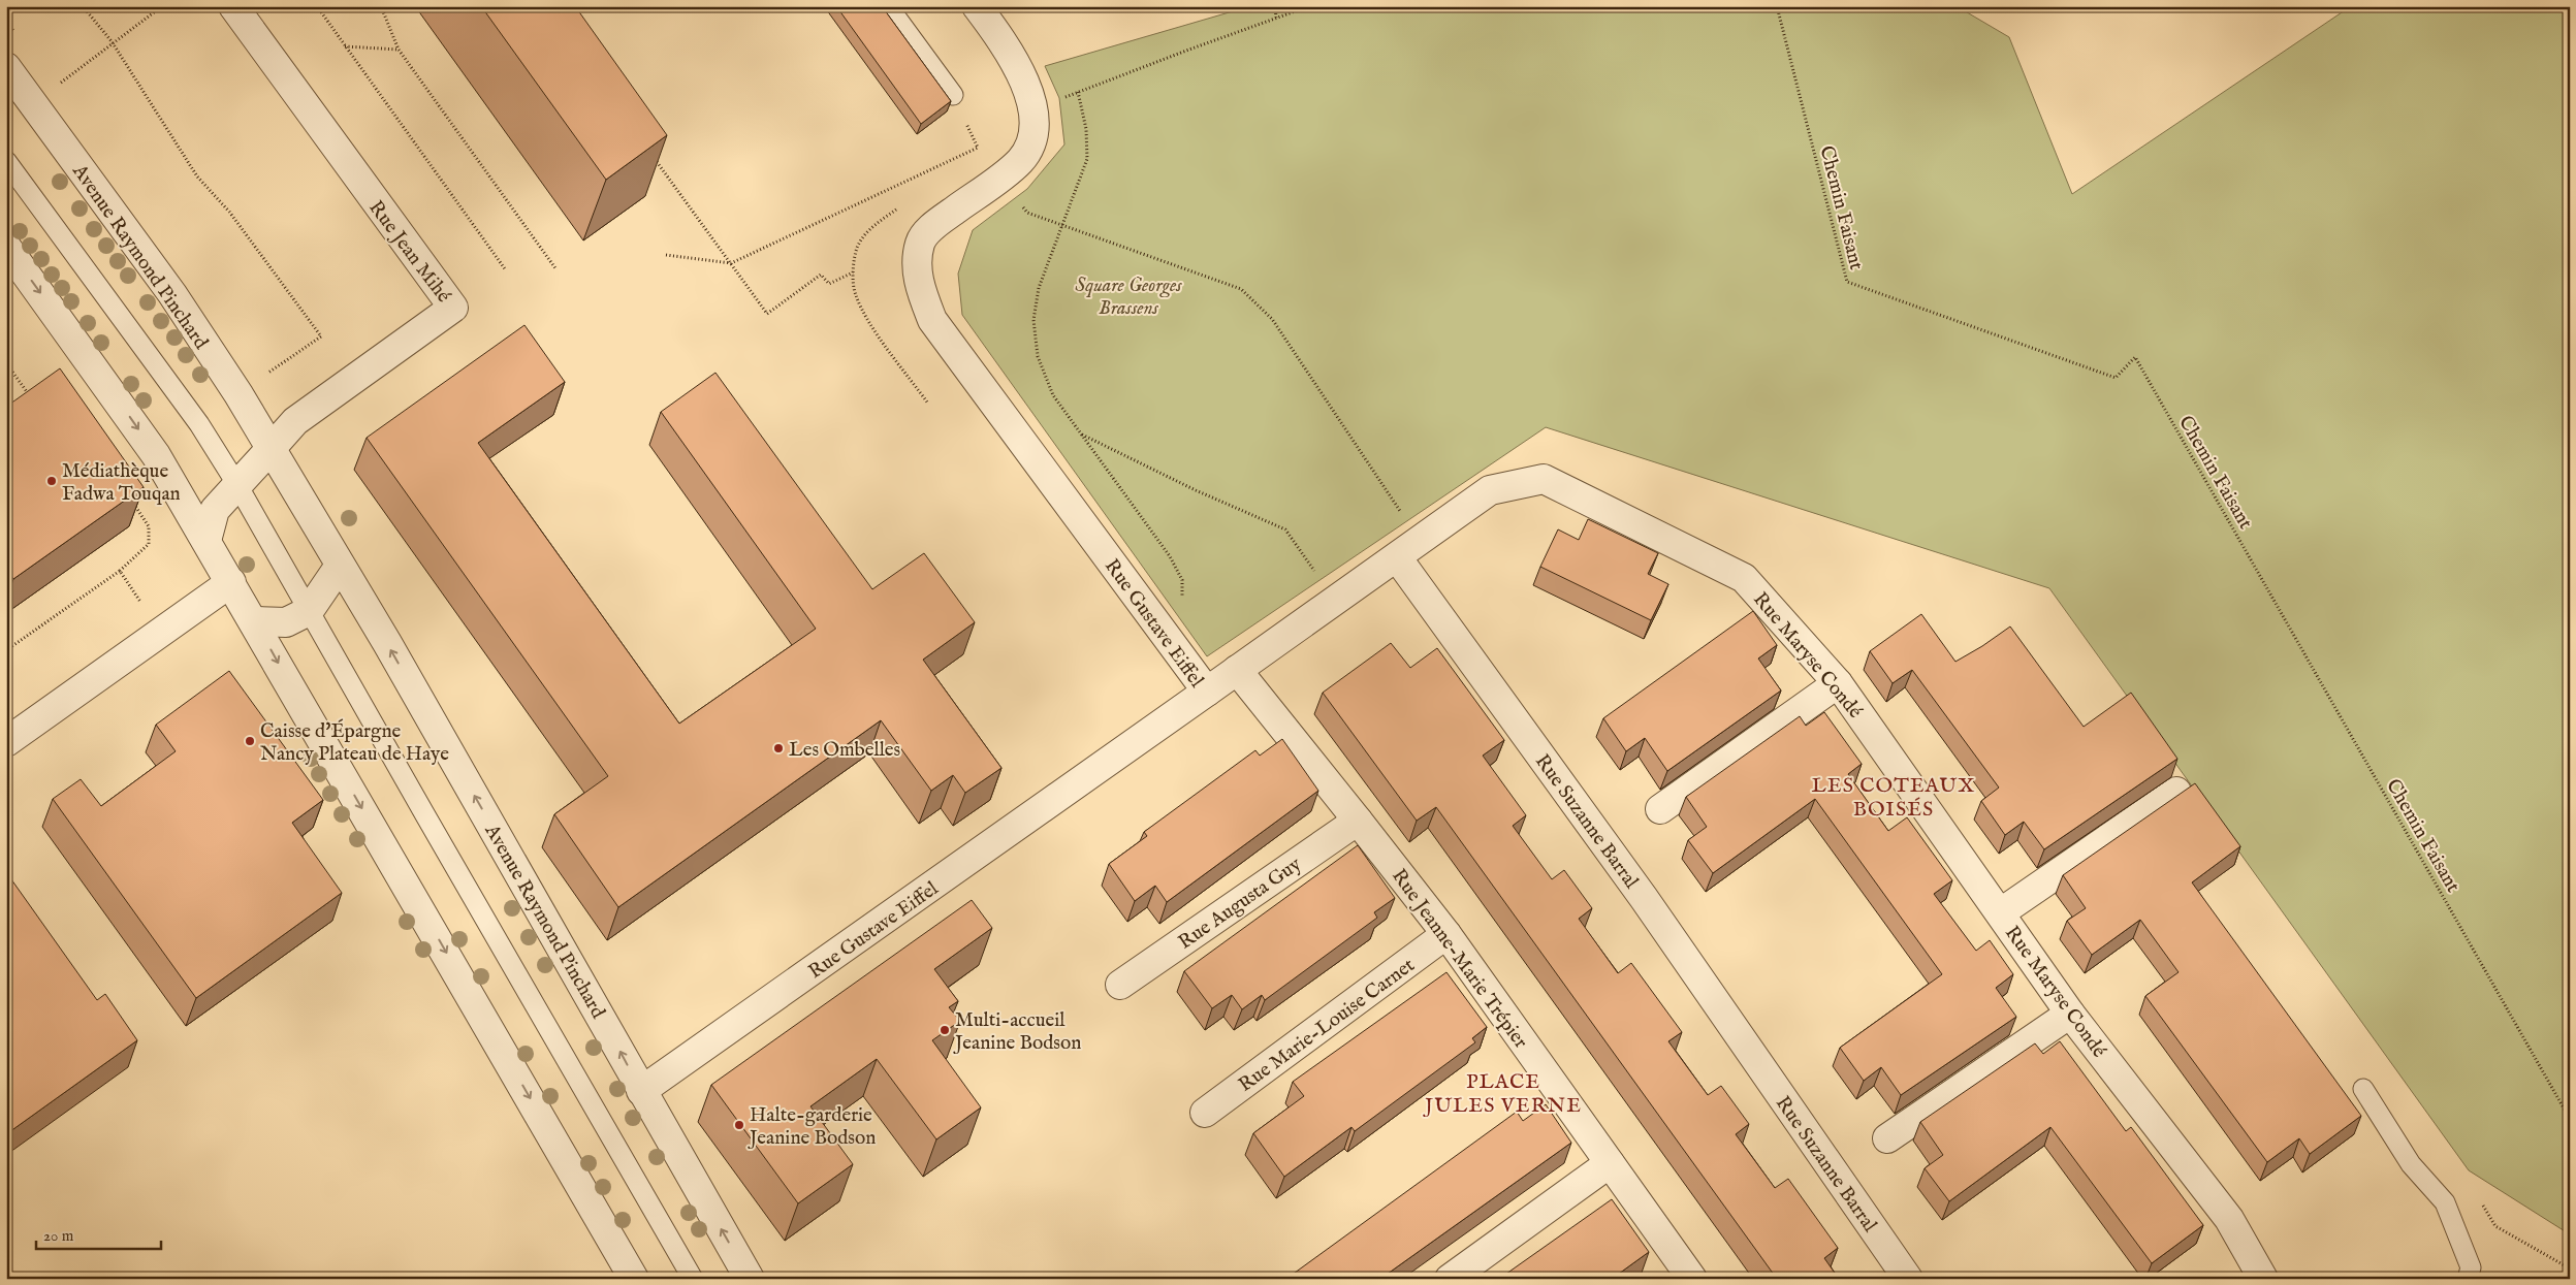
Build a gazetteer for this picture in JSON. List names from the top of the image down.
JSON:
{
  "streets": {
    "street": [
      "Rue Jean Mihé",
      "Avenue Raymond Pinchard",
      "Rue Gustave Eiffel",
      "Rue Maryse Condé",
      "Rue Suzanne Barral",
      "Rue Augusta Guy",
      "Rue Jeanne-Marie Trépier",
      "Rue Marie-Louise Carnet"
    ],
    "path": ["Chemin Faisant"]
  },
  "crossings": [
    ["Rue Jean Mihé", "Avenue Raymond Pinchard"],
    ["Avenue Raymond Pinchard", "Rue Gustave Eiffel"],
    ["Rue Maryse Condé", "Rue Suzanne Barral"],
    ["Rue Augusta Guy", "Rue Jeanne-Marie Trépier"],
    ["Rue Jeanne-Marie Trépier", "Rue Marie-Louise Carnet"]
  ],
  "districts": ["LES COTEAUX BOISÉS", "PLACE JULES VERNE"],
  "parks": ["Square Georges Brassens"],
  "places": [
    "Médiathèque Fadwa Touqan",
    "Caisse d'Épargne Nancy Plateau de Haye",
    "Les Ombelles",
    "Multi-accueil Jeanine Bodson",
    "Halte-garderie Jeanine Bodson"
  ],
  "scale_bar": "20 m"
}
